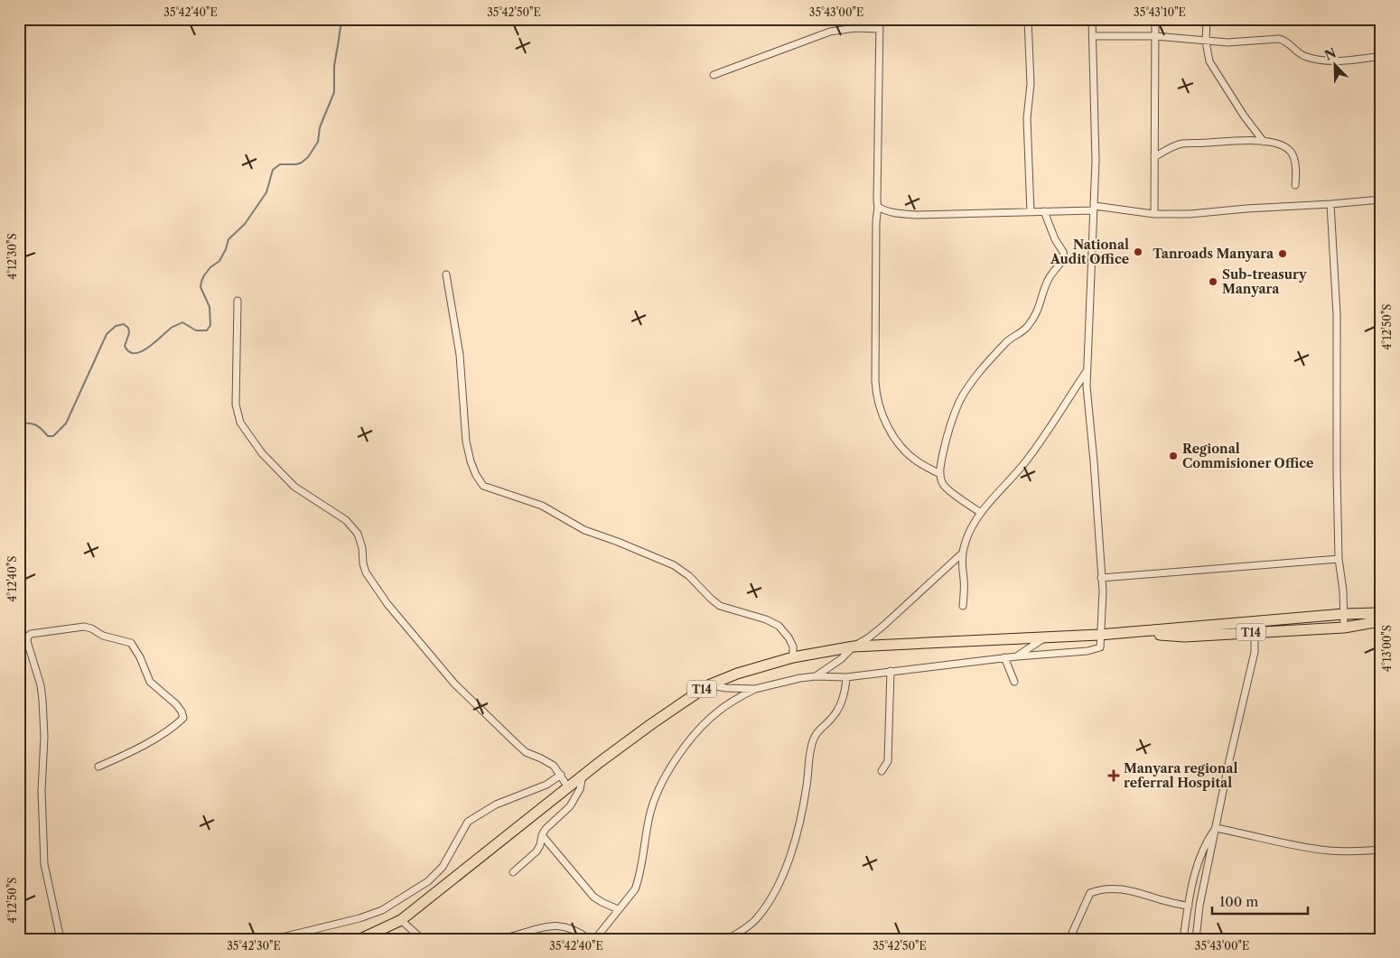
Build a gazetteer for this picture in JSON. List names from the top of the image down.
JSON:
{
  "streets": {
    "highway": ["T14"]
  },
  "places": {
    "other": [
      "National Audit Office",
      "Tanroads Manyara",
      "Sub-treasury Manyara",
      "Regional Commisioner Office"
    ],
    "health": ["Manyara regional referral Hospital"]
  },
  "scale_bar": "100 m",
  "north": "top left",
  "coordinates": [
    "35°42'40\"E",
    "35°42'50\"E",
    "35°43'00\"E",
    "35°43'10\"E",
    "4°12'30\"S",
    "4°12'50\"S",
    "4°12'40\"S",
    "4°13'00\"S",
    "35°42'30\"E"
  ]
}
